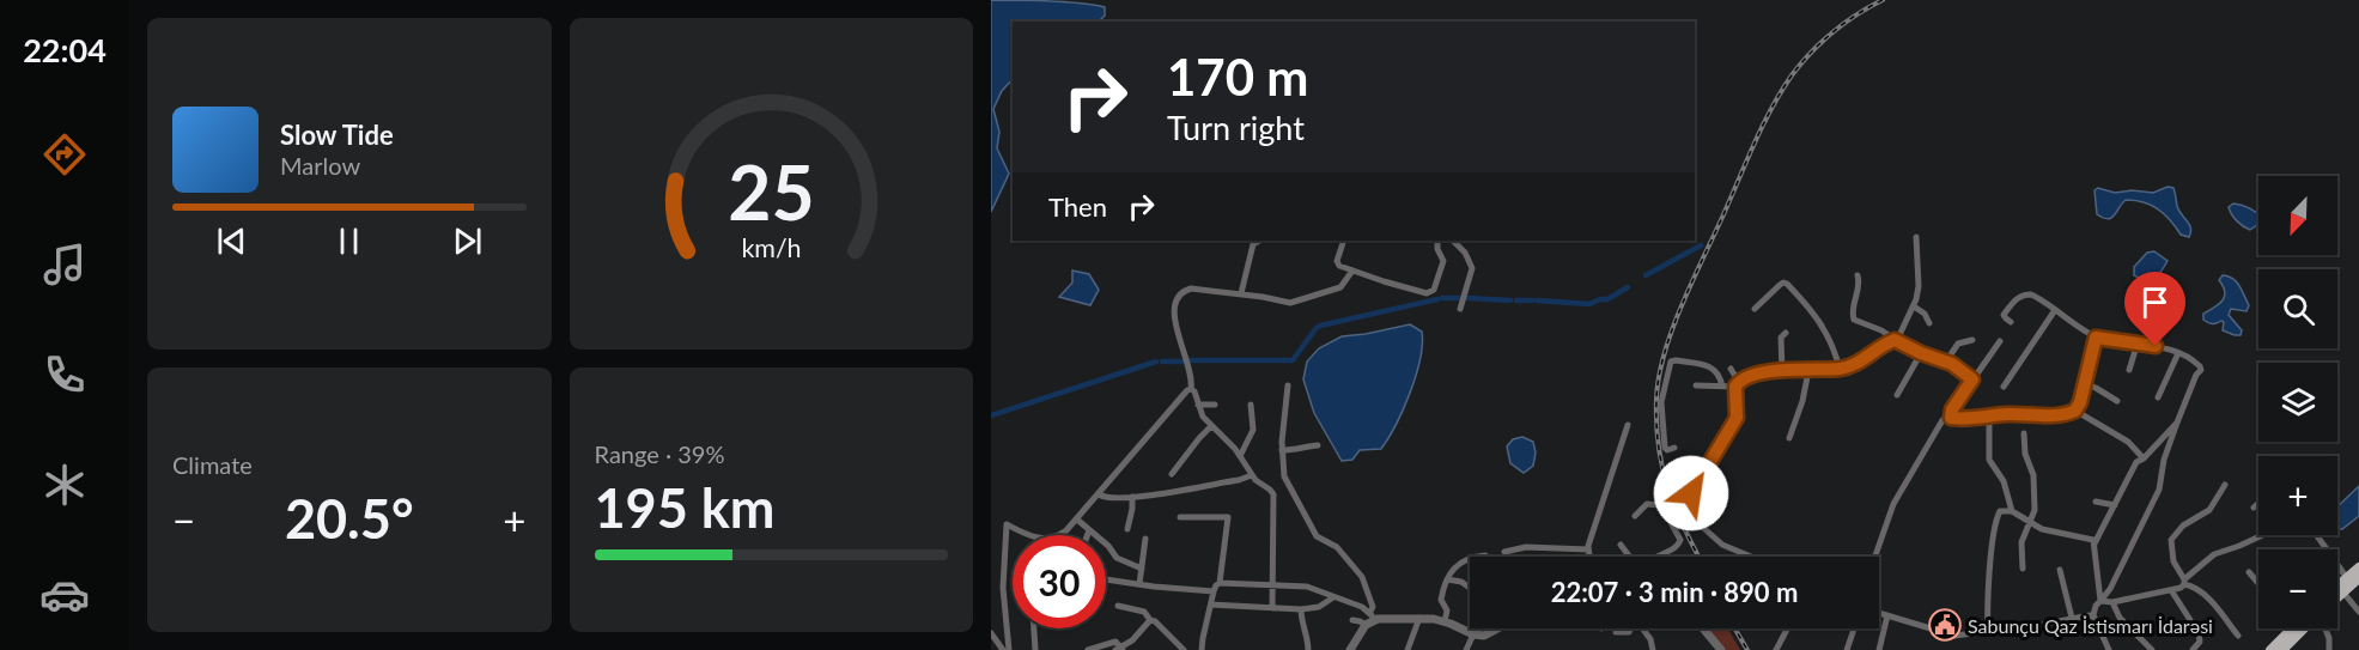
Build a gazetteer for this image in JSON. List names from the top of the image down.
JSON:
{
  "places": {
    "public building": ["Sabunçu Qaz İstismarı İdarəsi"]
  },
  "north": "bottom left",
  "page": {
    "tabs": "22:04",
    "turn": ["170 m", "Turn right"],
    "song": ["Slow Tide", "Marlow"],
    "then": "Then",
    "map_buttons": ["+", "−"],
    "tile": [
      "Climate",
      ["Range · 39%", "195 km"]
    ],
    "heat": ["−", "20.5°", "+"],
    "limit": "30",
    "trip": "22:07 · 3 min · 890 m",
    "gauge": ["25", "km/h"]
  }
}
